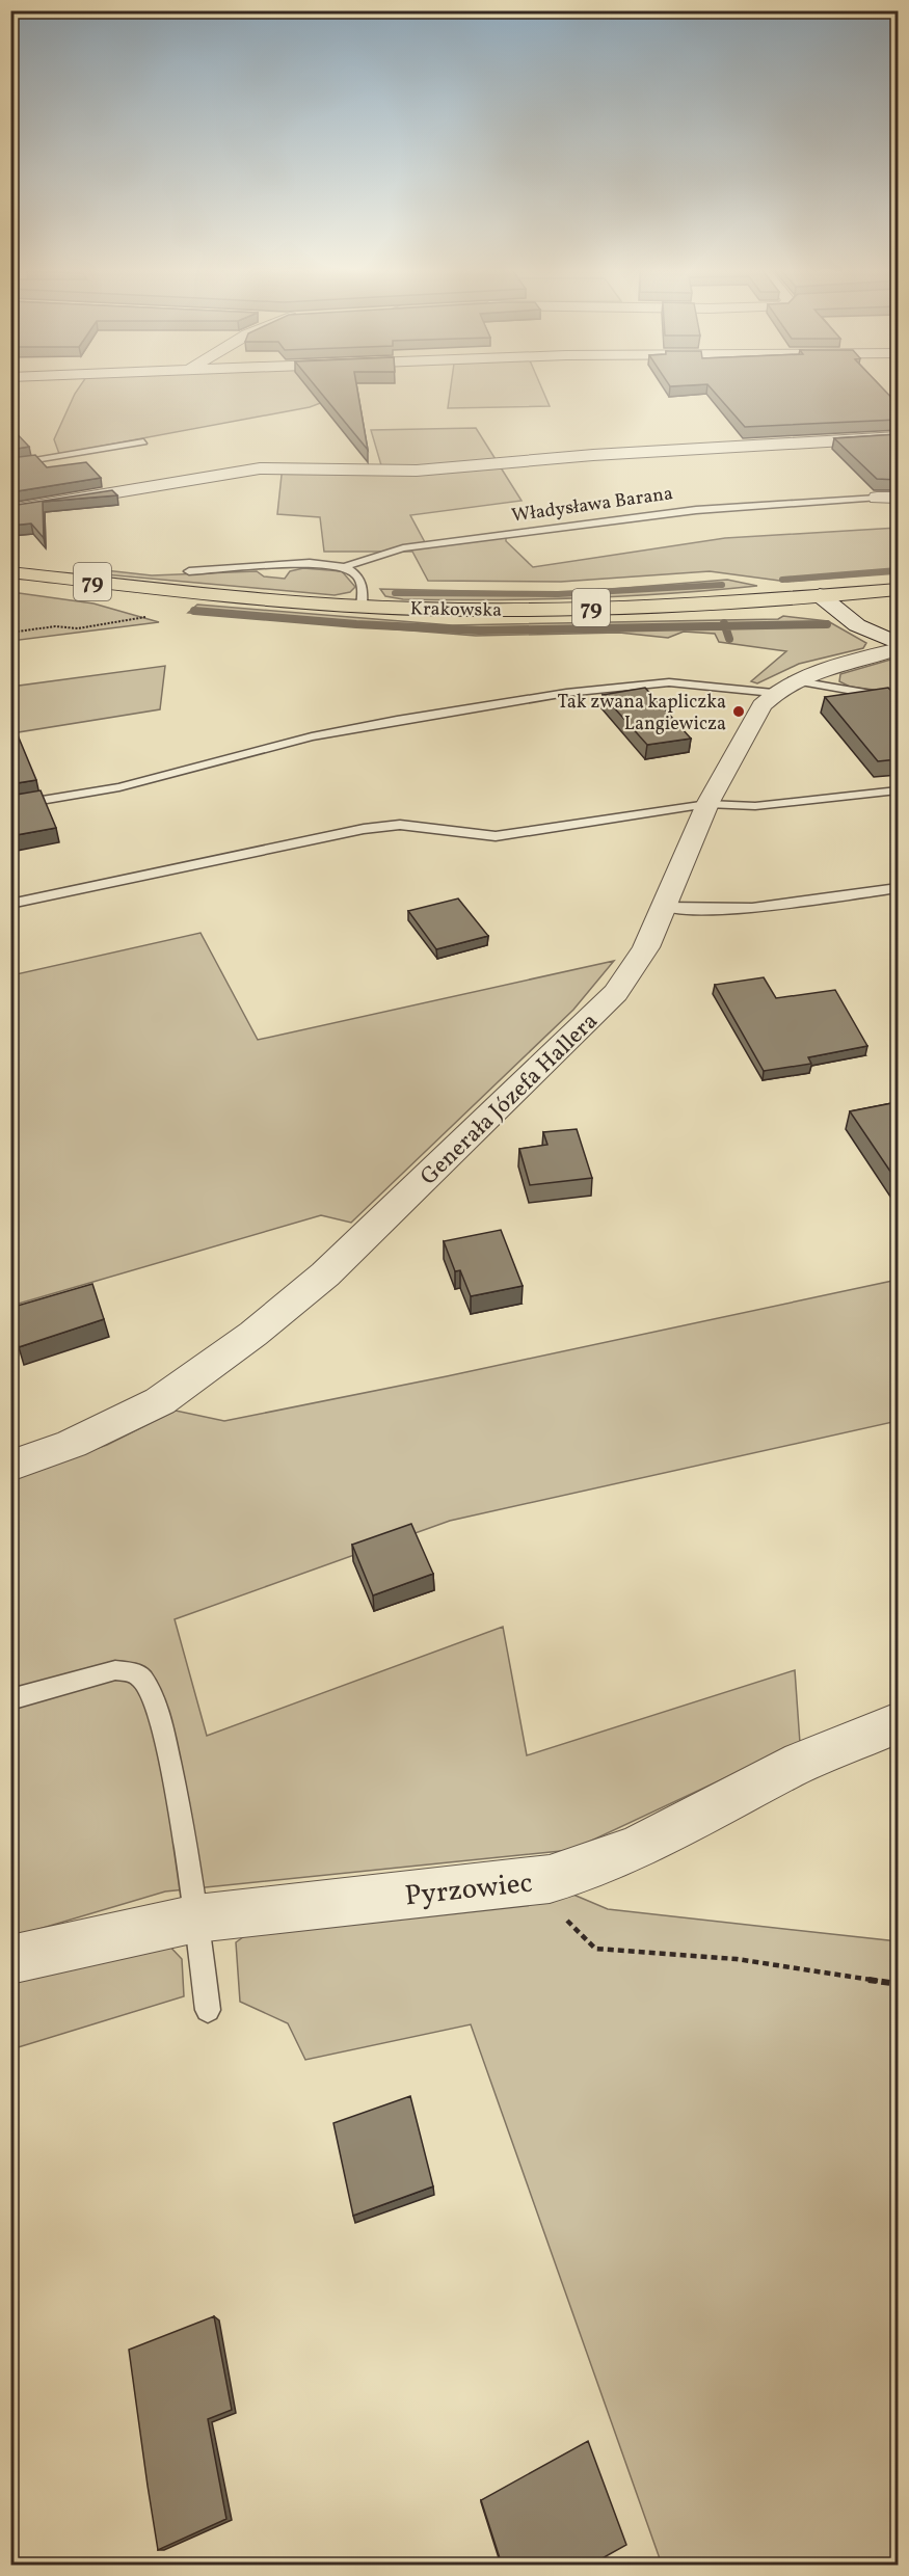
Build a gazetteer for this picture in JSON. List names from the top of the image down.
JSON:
{
  "streets": {
    "main road": ["79", "Krakowska"],
    "street": ["Władysława Barana", "Generała Józefa Hallera", "Pyrzowiec"]
  },
  "crossings": [
    ["79", "Krakowska"]
  ],
  "places": ["Tak zwana kapliczka Langiewicza"]
}
